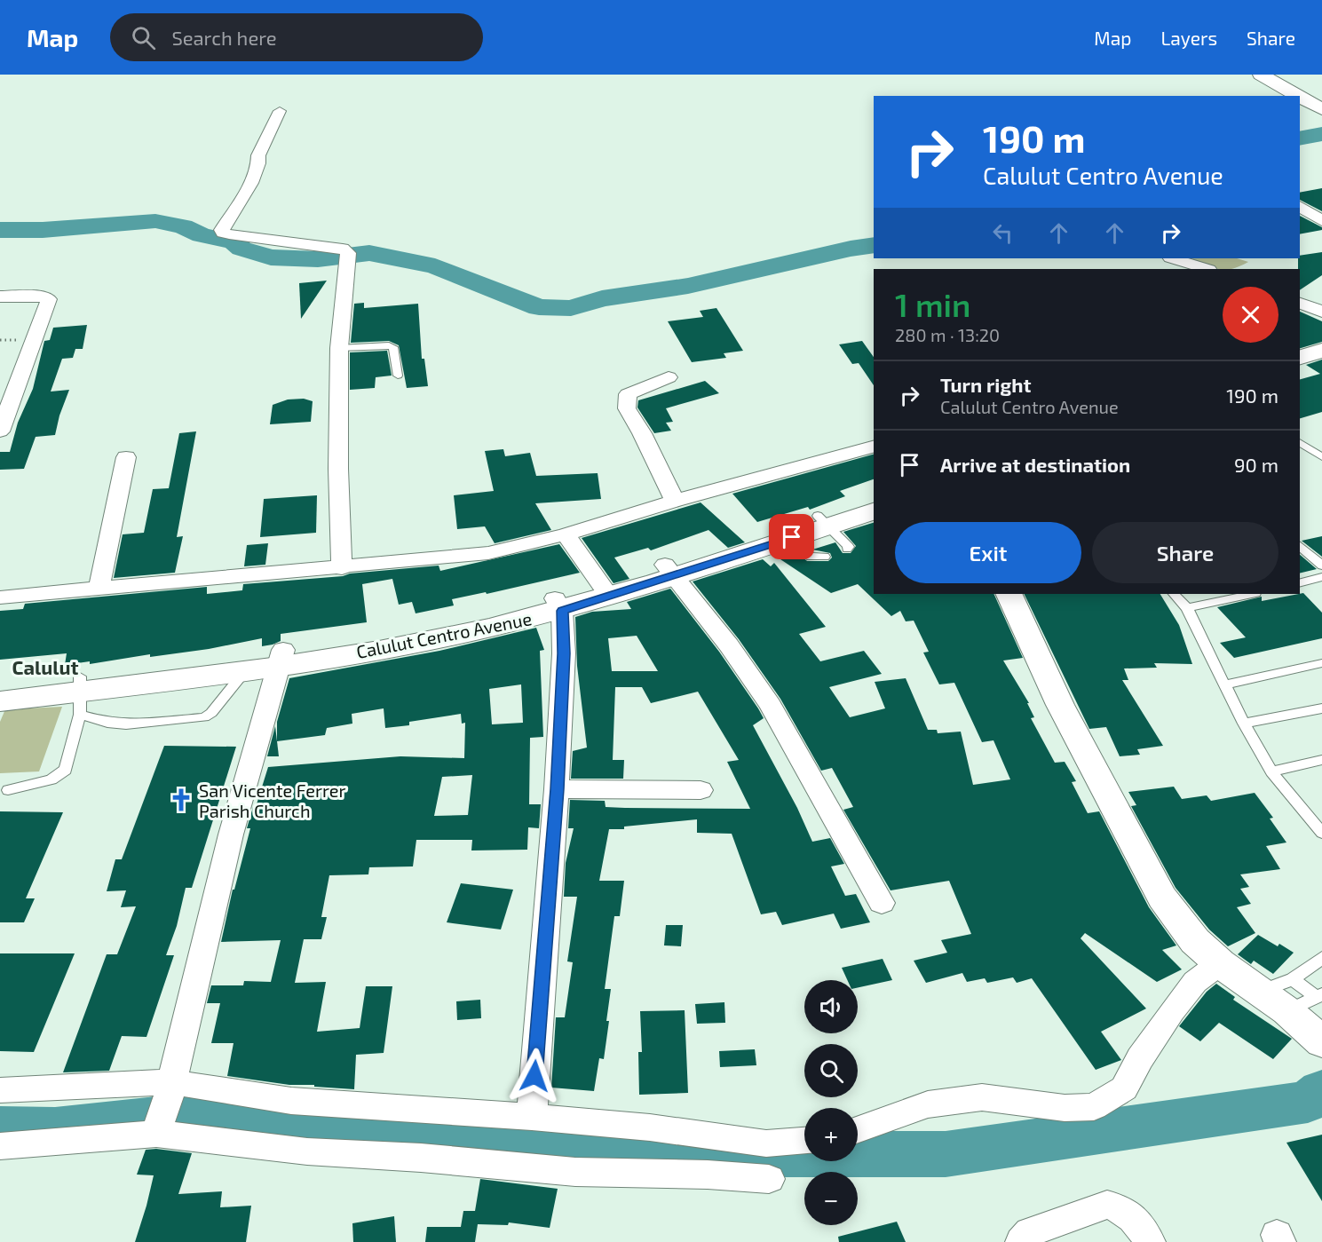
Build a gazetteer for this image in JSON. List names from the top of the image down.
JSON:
{
  "streets": {
    "main road": ["Calulut Centro Avenue"]
  },
  "districts": ["Calulut"],
  "places": {
    "church": ["San Vicente Ferrer Parish Church"]
  },
  "page": {
    "header": "Map",
    "search": "Search here",
    "nav": ["Map", "Layers", "Share"],
    "turn": ["190 m", "Calulut Centro Avenue"],
    "heading": ["1 min", "280 m · 13:20"],
    "list": [
      {
        "name": "Turn right",
        "note": "Calulut Centro Avenue",
        "value": "190 m"
      },
      {
        "name": "Arrive at destination",
        "value": "90 m"
      }
    ],
    "buttons": ["Exit", "Share"],
    "map_buttons": ["+", "−"]
  }
}
